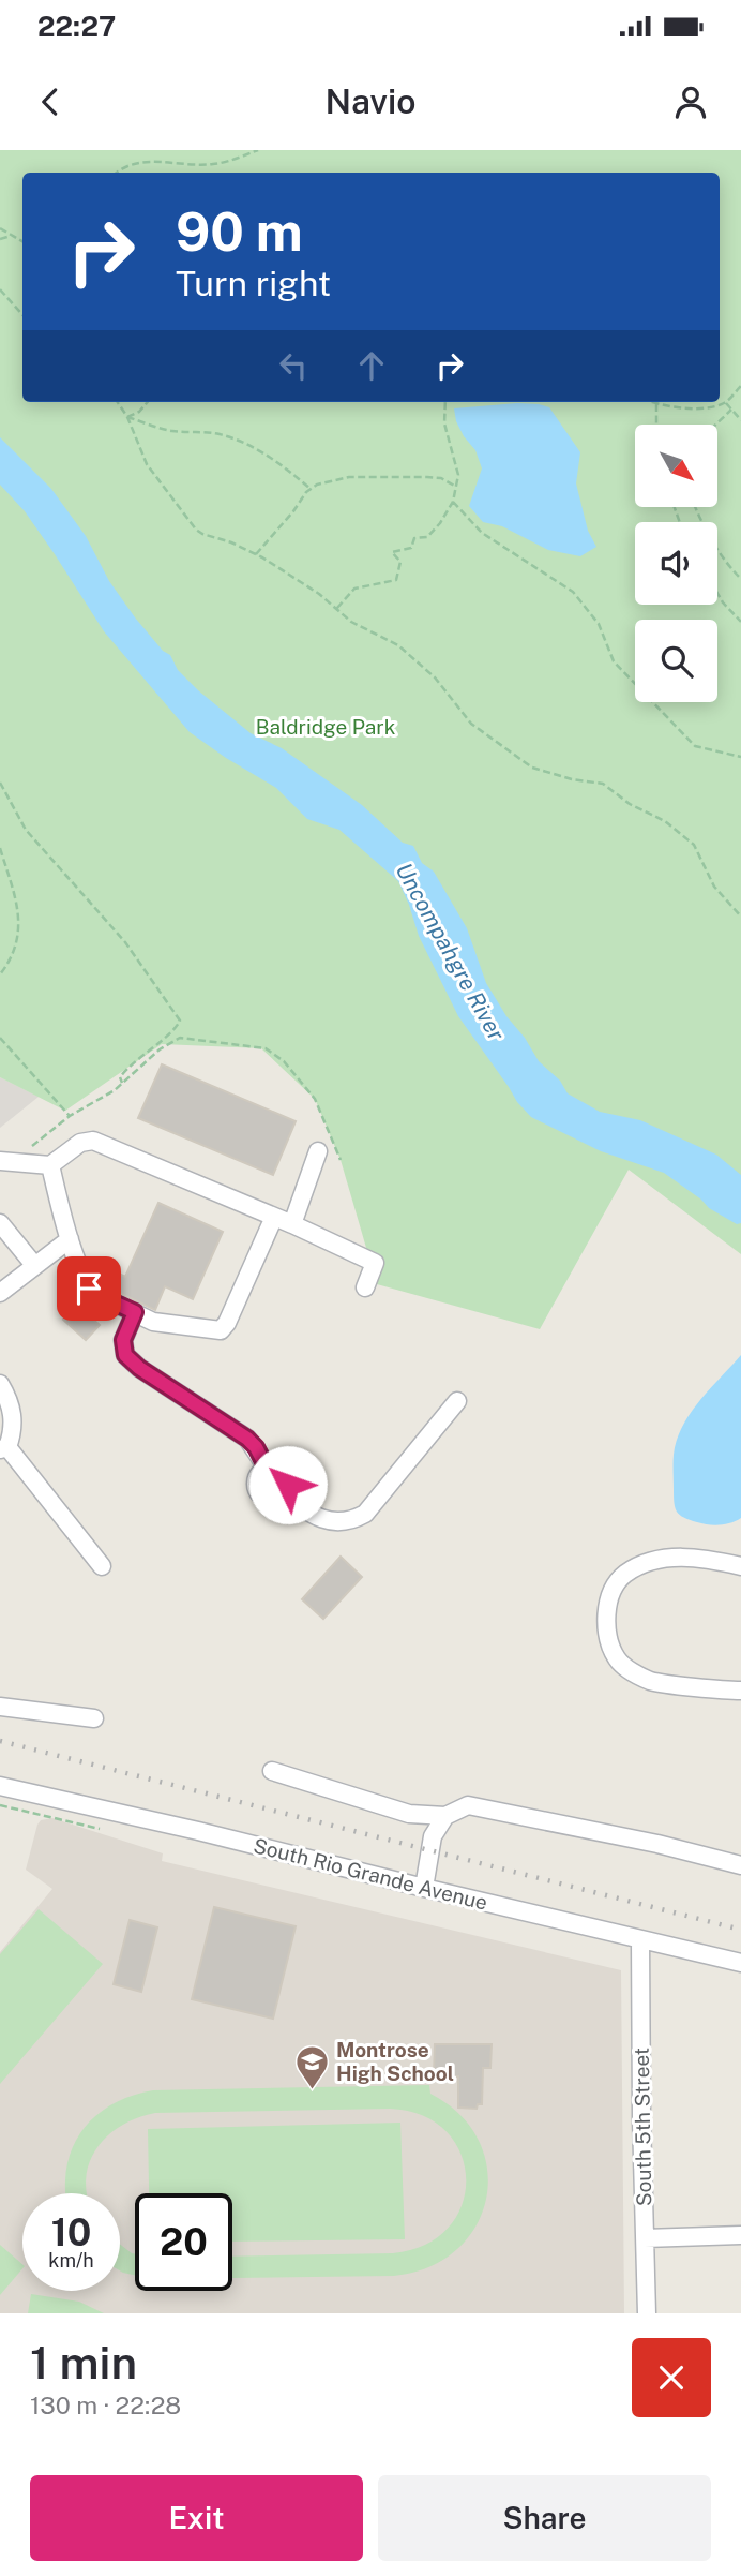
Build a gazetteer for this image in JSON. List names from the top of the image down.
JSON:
{
  "streets": {
    "street": ["South Rio Grande Avenue", "South 5th Street"]
  },
  "crossings": [
    ["South Rio Grande Avenue", "South 5th Street"]
  ],
  "water": ["Uncompahgre River"],
  "parks": ["Baldridge Park"],
  "places": {
    "school or university": ["Montrose High School"]
  },
  "north": "bottom right",
  "page": {
    "status": "22:27",
    "header": "Navio",
    "turn": ["90 m", "Turn right"],
    "speed": "10 km/h",
    "limit": "20",
    "heading": ["1 min", "130 m · 22:28"],
    "buttons": ["Exit", "Share"]
  }
}
